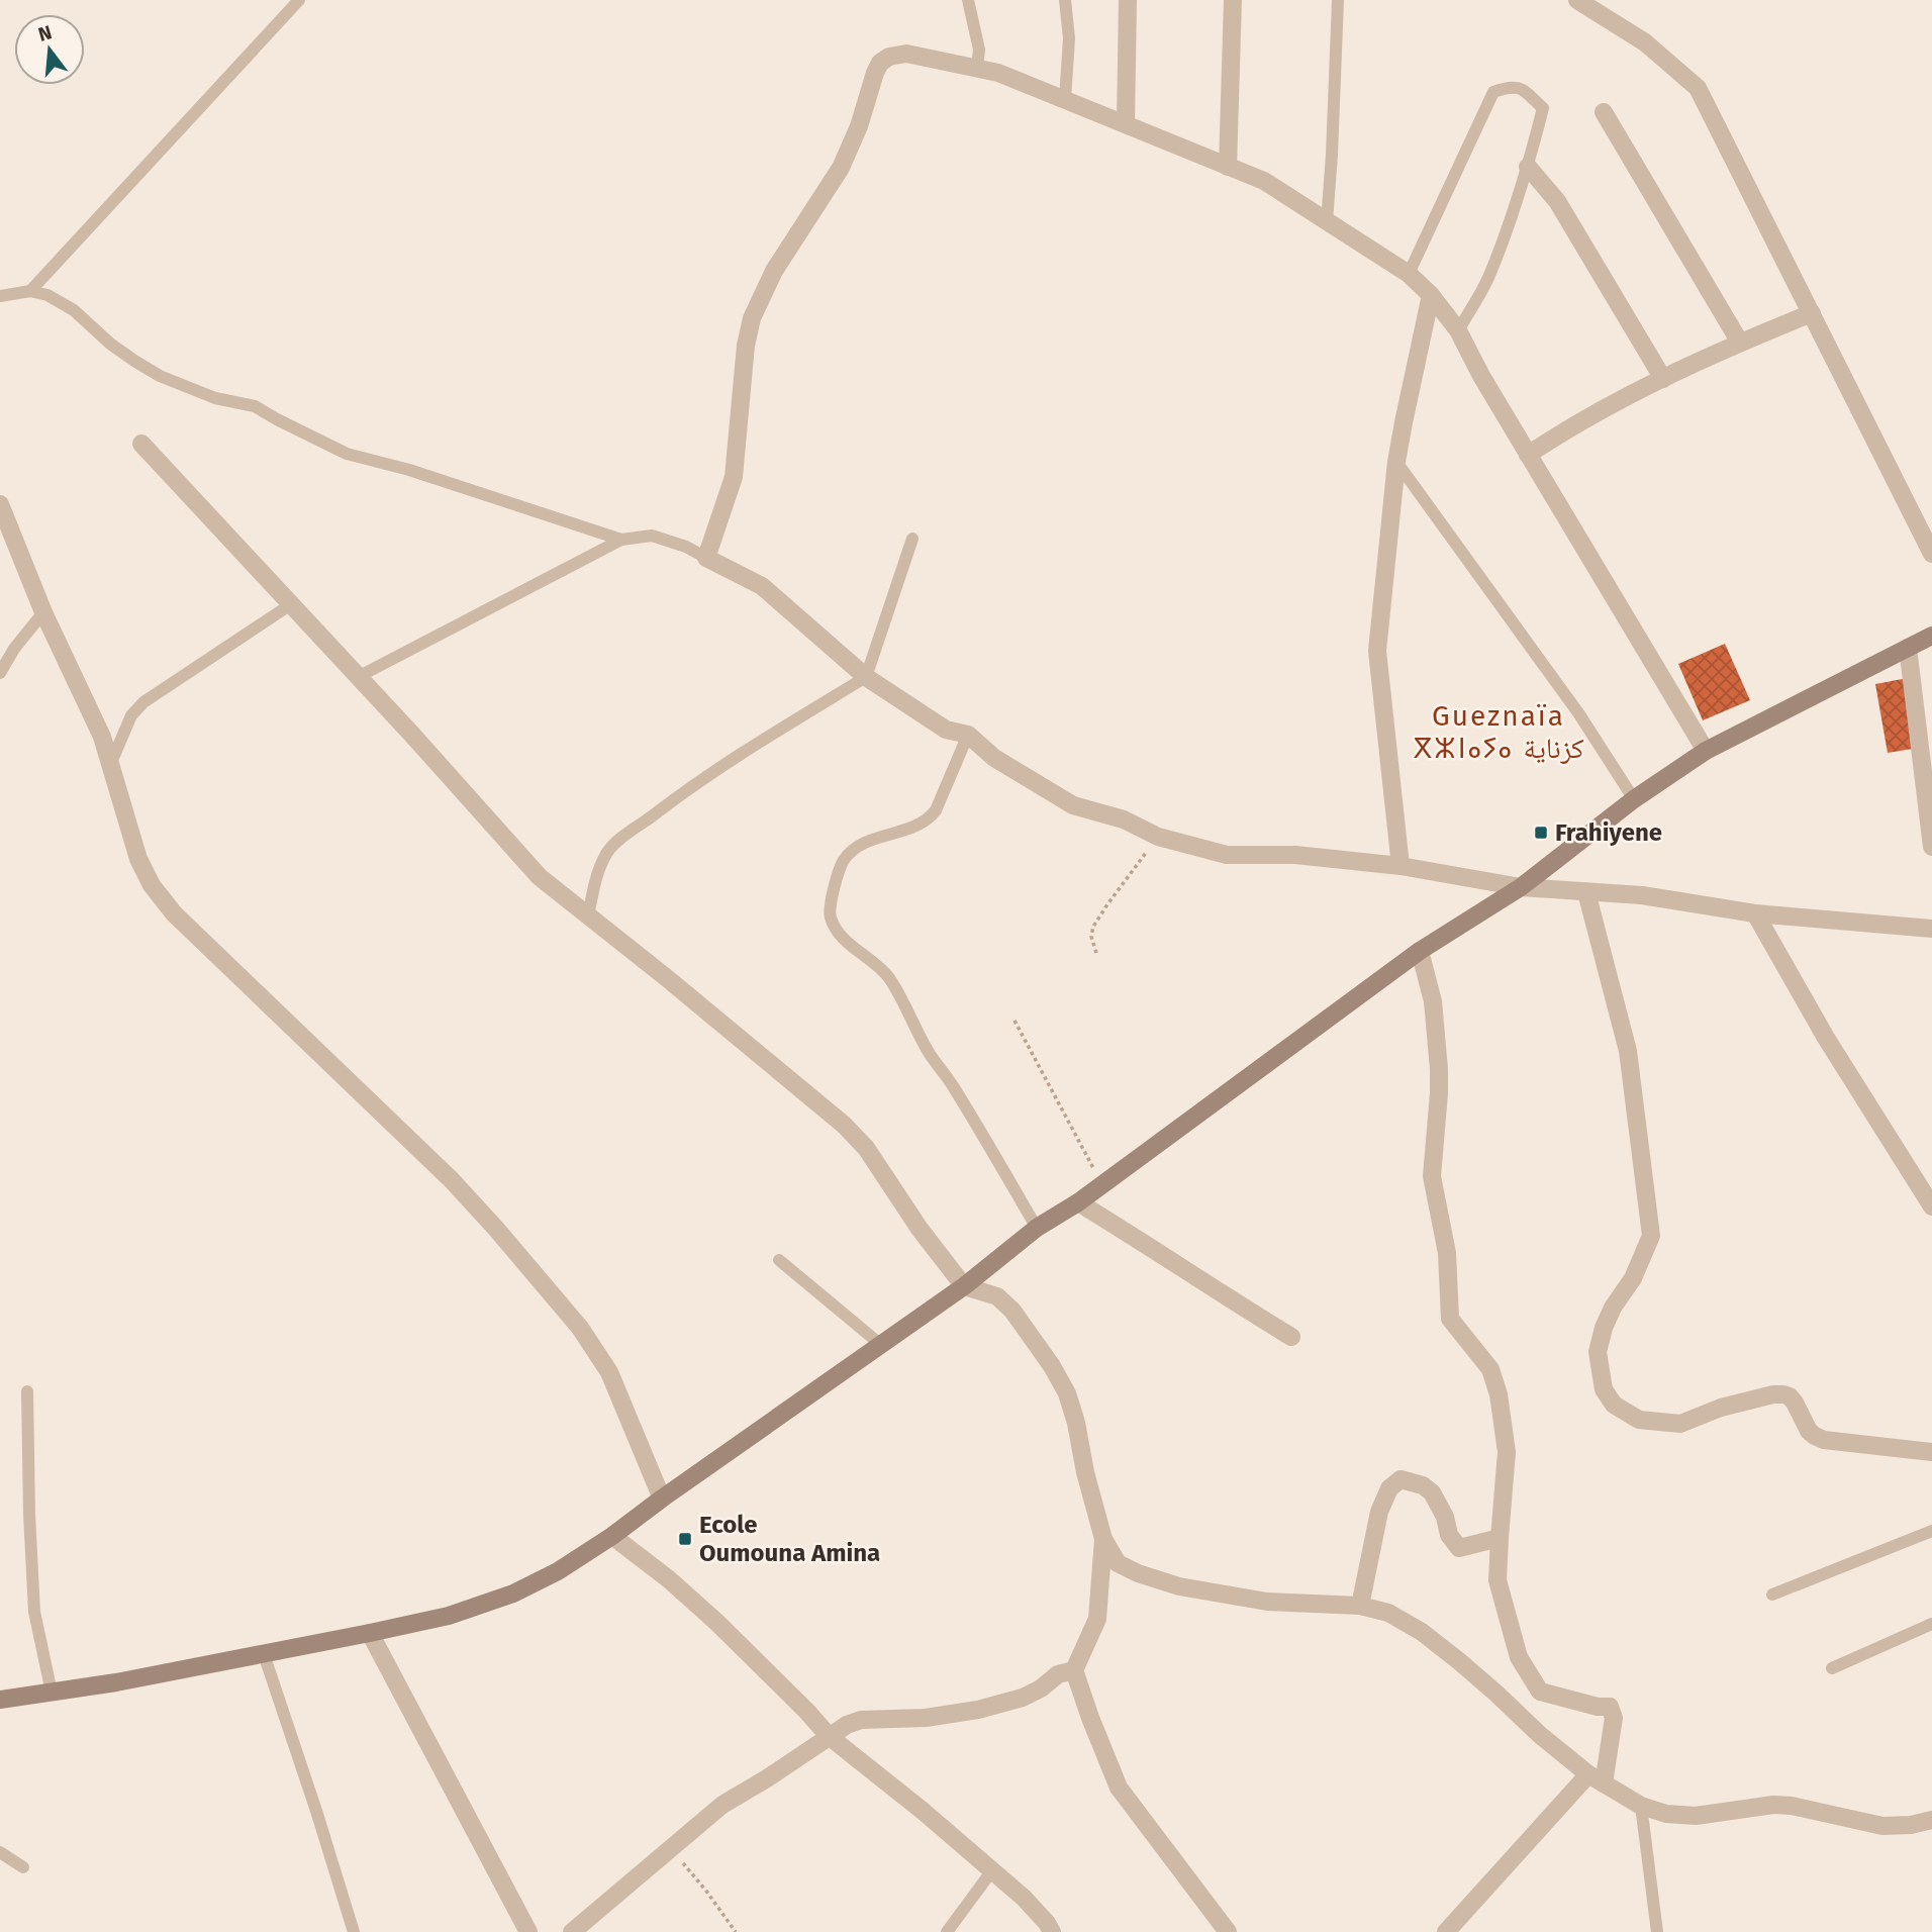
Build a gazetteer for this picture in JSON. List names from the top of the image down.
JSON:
{
  "districts": ["Gueznaïa ⴳⵣⵏⴰⵢⴰ كزناية"],
  "places": {
    "transit": ["Frahiyene", "Ecole Oumouna Amina"]
  },
  "north": "top"
}
